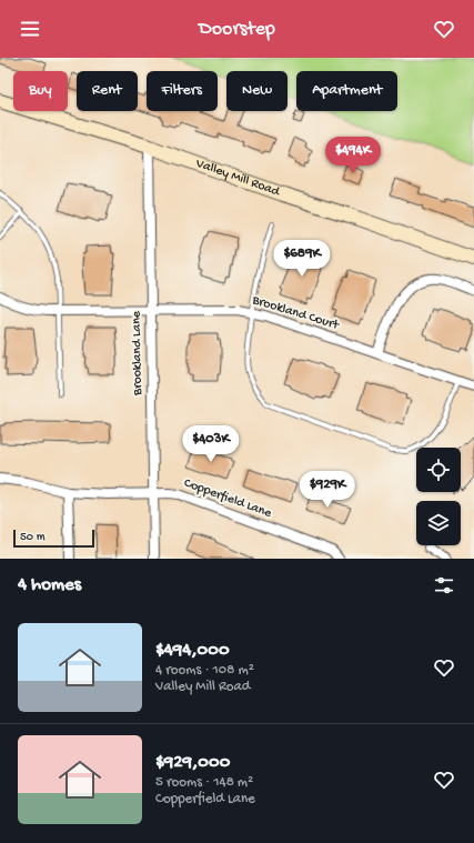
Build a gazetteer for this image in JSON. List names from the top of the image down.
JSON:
{
  "streets": {
    "street": [
      "Valley Mill Road",
      "Brookland Court",
      "Brookland Lane",
      "Copperfield Lane"
    ]
  },
  "crossings": [
    ["Valley Mill Road", "Brookland Lane"],
    ["Brookland Court", "Brookland Lane"],
    ["Brookland Lane", "Copperfield Lane"]
  ],
  "scale_bar": "50 m",
  "page": {
    "header": "Doorstep",
    "chip": [
      "Buy",
      "Rent",
      "Filters",
      "New",
      "Apartment"
    ],
    "price": [
      "$494K",
      "$689K",
      "$403K",
      "$929K"
    ],
    "scale": "50 m",
    "heading": "4 homes",
    "list": [
      {
        "name": "$494,000",
        "note": "4 rooms · 108 m² · Valley Mill Road"
      },
      {
        "name": "$929,000",
        "note": "5 rooms · 148 m² · Copperfield Lane"
      }
    ]
  }
}
